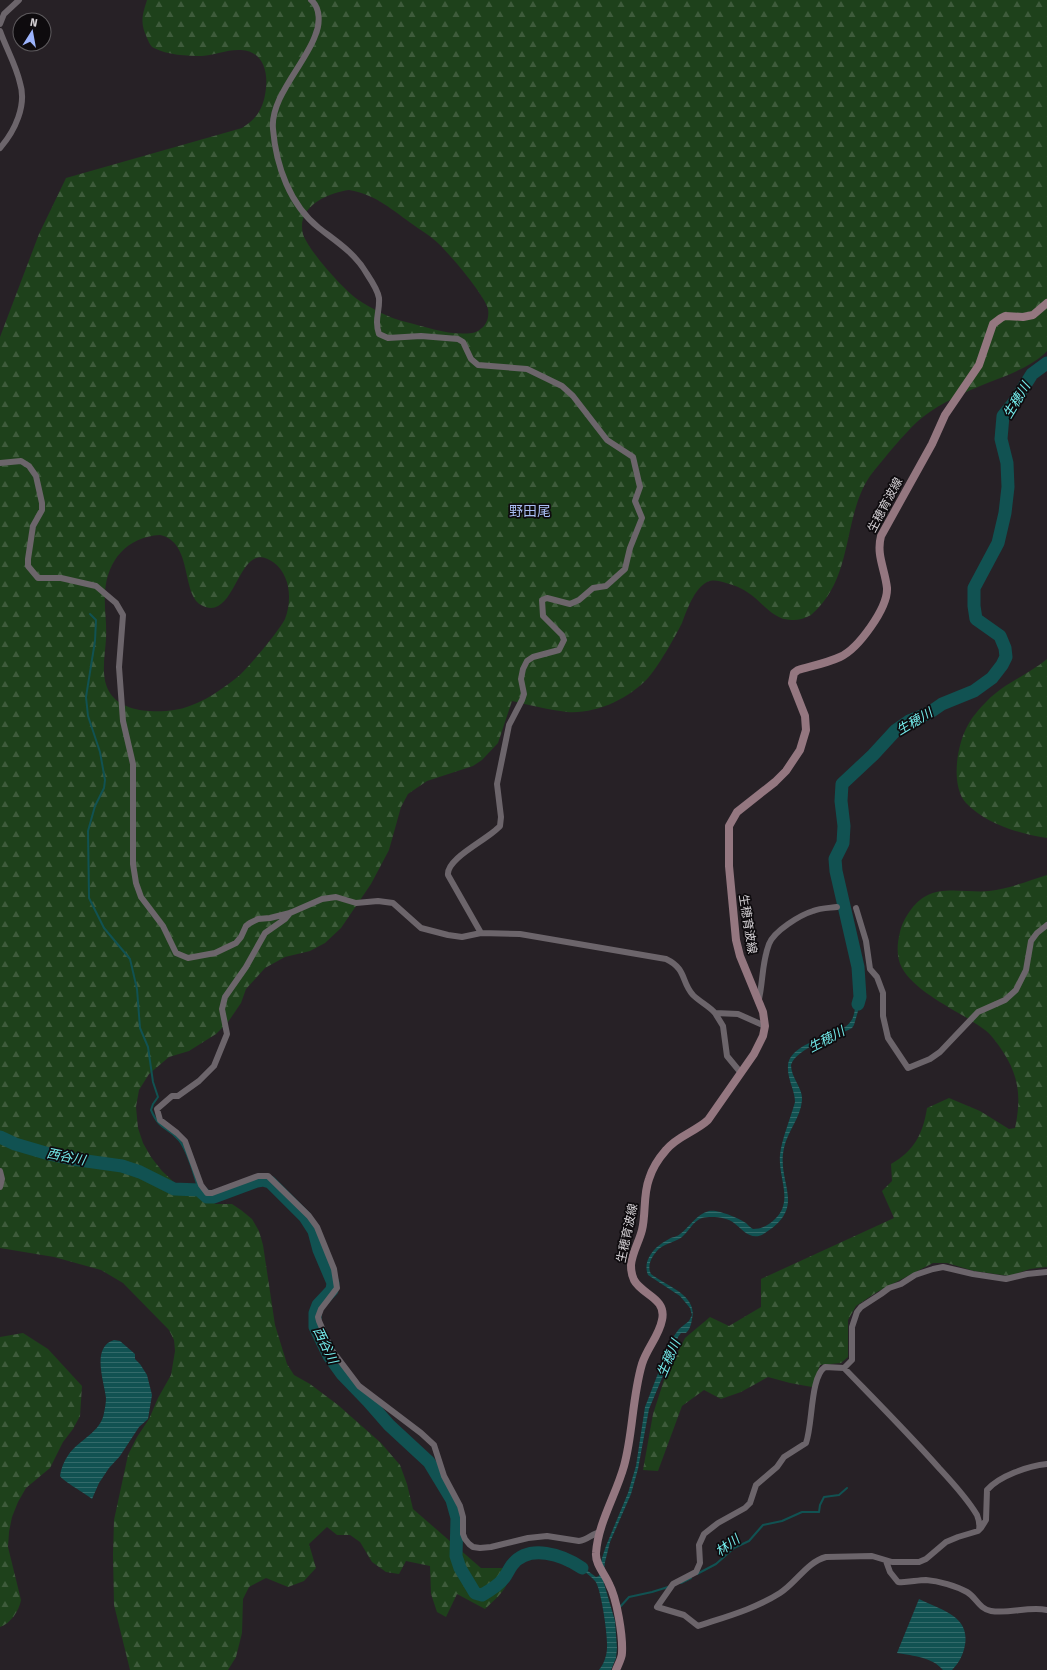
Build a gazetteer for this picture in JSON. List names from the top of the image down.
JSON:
{
  "streets": {
    "main road": ["生穂育波線"]
  },
  "districts": ["野田尾"],
  "water": ["生穂川", "西谷川", "林川"],
  "north": "top"
}
